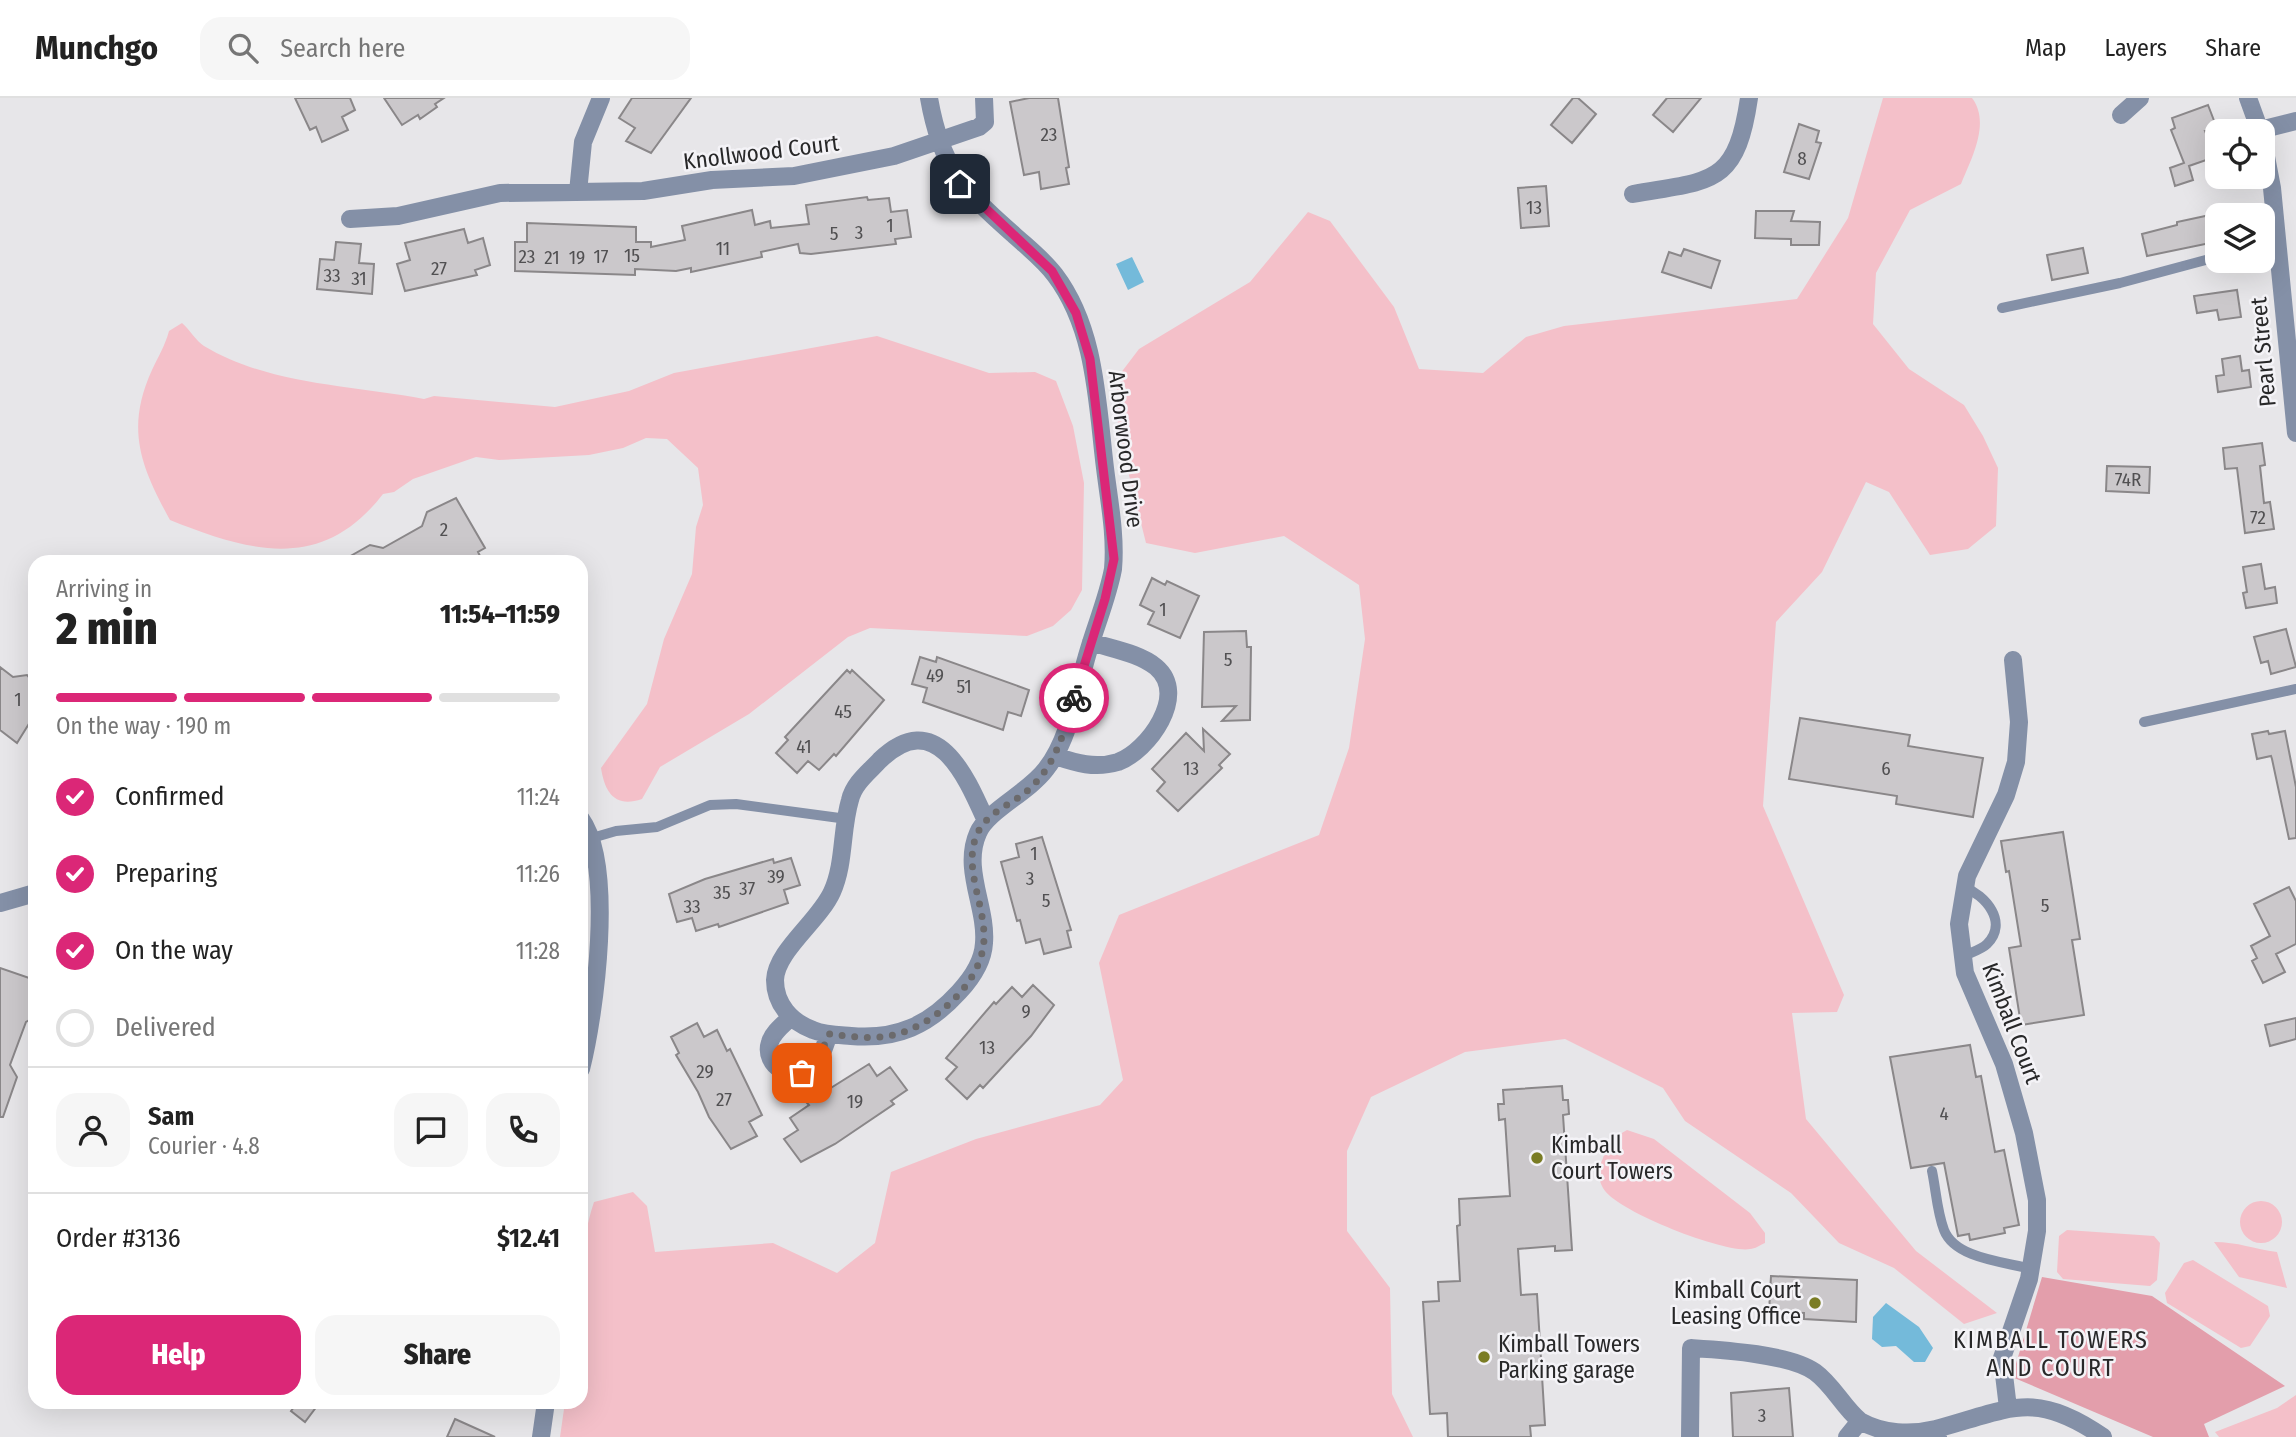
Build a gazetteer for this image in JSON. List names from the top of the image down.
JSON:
{
  "streets": {
    "street": [
      "Knollwood Court",
      "Pearl Street",
      "Arborwood Drive",
      "Kimball Court"
    ]
  },
  "crossings": [
    ["Knollwood Court", "Arborwood Drive"]
  ],
  "districts": ["KIMBALL TOWERS AND COURT"],
  "places": ["Kimball Court Towers", "Kimball Court Leasing Office", "Kimball Towers Parking garage"],
  "house_numbers": [
    "23",
    "8",
    "13",
    "1",
    "3",
    "5",
    "11",
    "15",
    "23",
    "17",
    "21",
    "19",
    "27",
    "33",
    "31",
    "74R",
    "72",
    "2",
    "1",
    "5",
    "49",
    "51",
    "1",
    "45",
    "41",
    "13",
    "6",
    "1",
    "39",
    "3",
    "37",
    "35",
    "5",
    "5",
    "33",
    "9",
    "13",
    "29",
    "27",
    "19",
    "4",
    "3"
  ],
  "page": {
    "header": "Munchgo",
    "search": "Search here",
    "nav": ["Map", "Layers", "Share"],
    "heading": ["2 min", "Arriving in", "11:54–11:59"],
    "panel": [
      "Sam",
      "Courier · 4.8",
      "Order #3136",
      "$12.41"
    ],
    "bar": "On the way · 190 m",
    "list": [
      ["Confirmed", "11:24"],
      ["Preparing", "11:26"],
      ["On the way", "11:28"],
      "Delivered"
    ],
    "buttons": ["Help", "Share"]
  }
}
